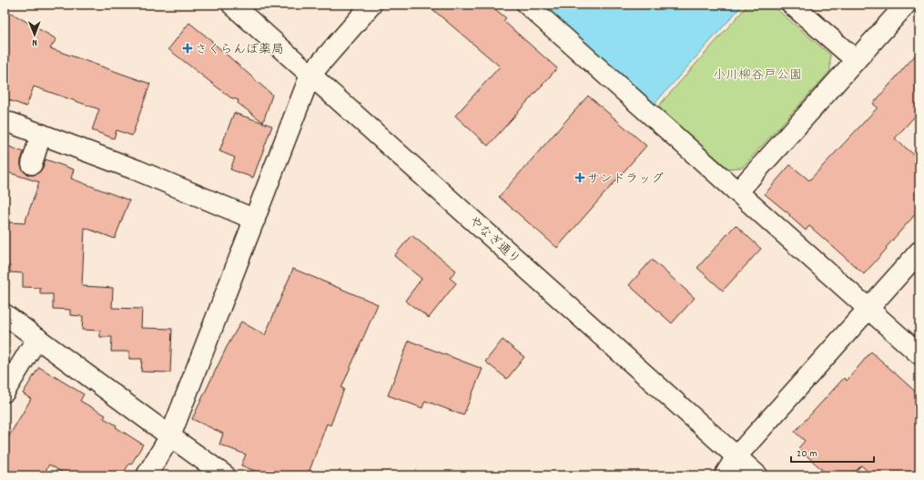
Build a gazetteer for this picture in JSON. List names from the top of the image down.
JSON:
{
  "streets": {
    "street": ["やなぎ通り"]
  },
  "parks": ["小川柳谷戸公園"],
  "places": {
    "health": ["さくらんぼ薬局", "サンドラッグ"]
  },
  "scale_bar": "20 m",
  "north": "bottom"
}
